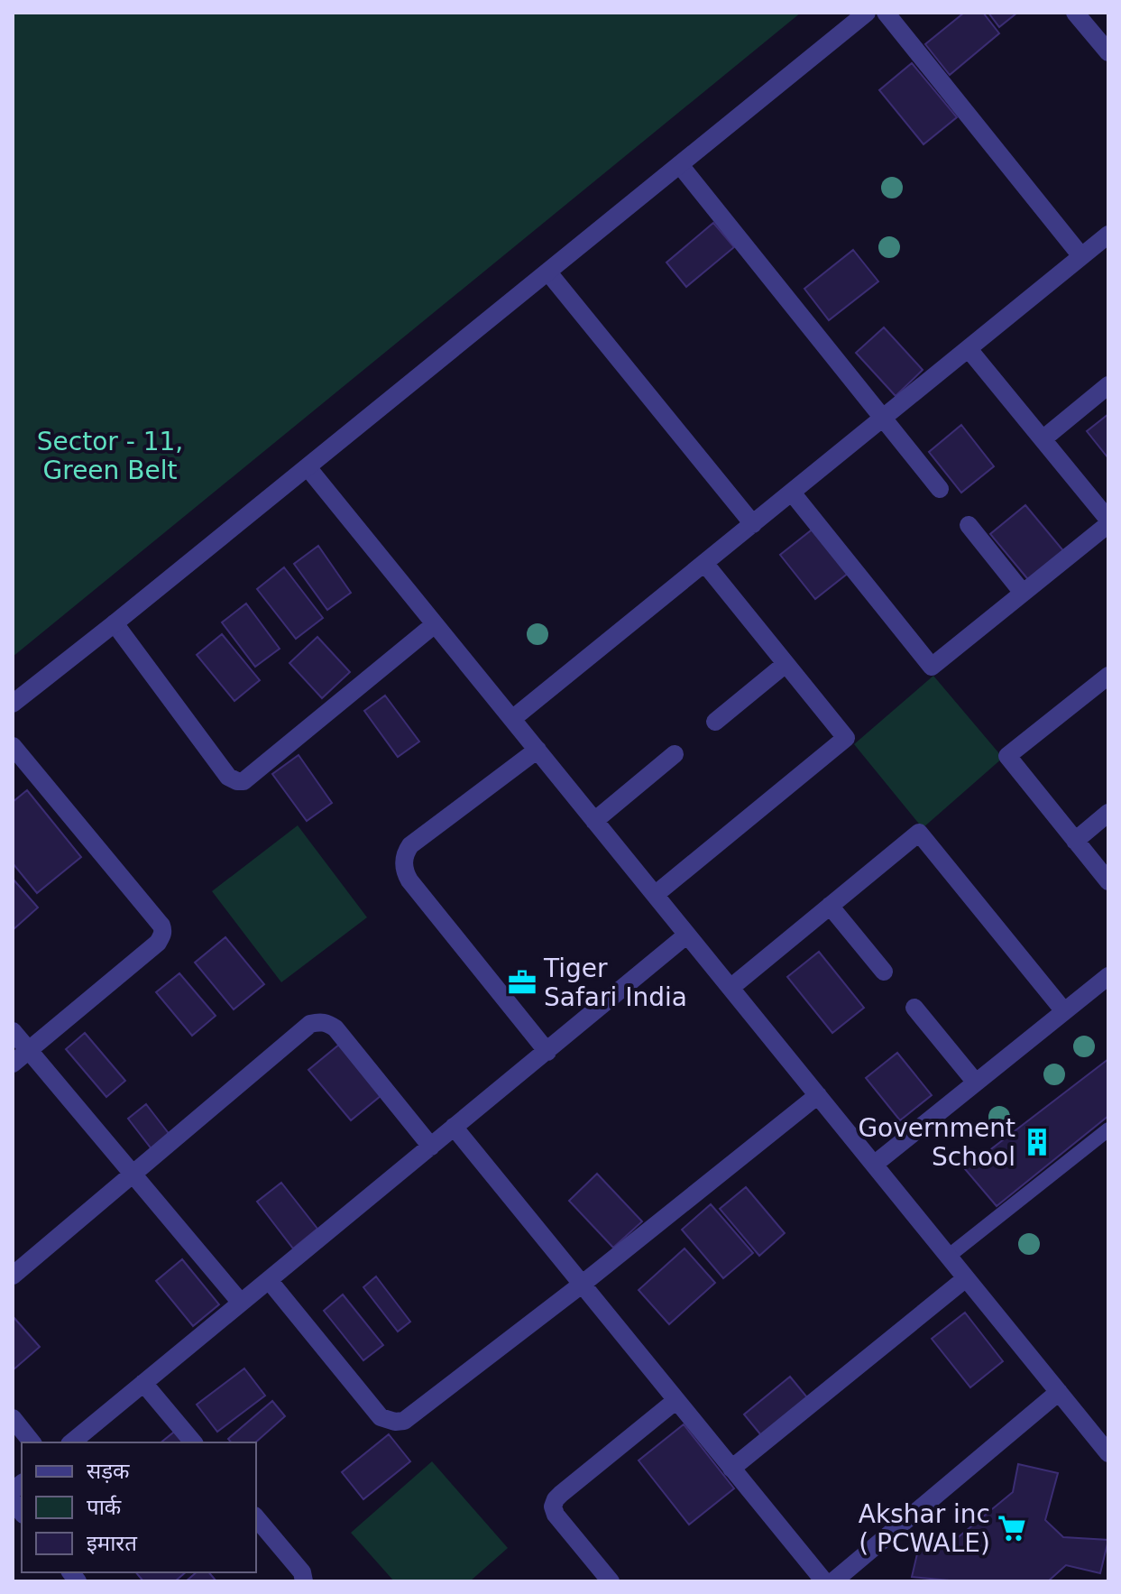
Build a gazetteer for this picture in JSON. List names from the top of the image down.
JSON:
{
  "parks": ["Sector - 11, Green Belt"],
  "places": {
    "office": ["Tiger Safari India"],
    "building": ["Government School"],
    "supermarket": ["Akshar inc ( PCWALE)"]
  },
  "legend": ["सड़क", "पार्क", "इमारत"]
}
